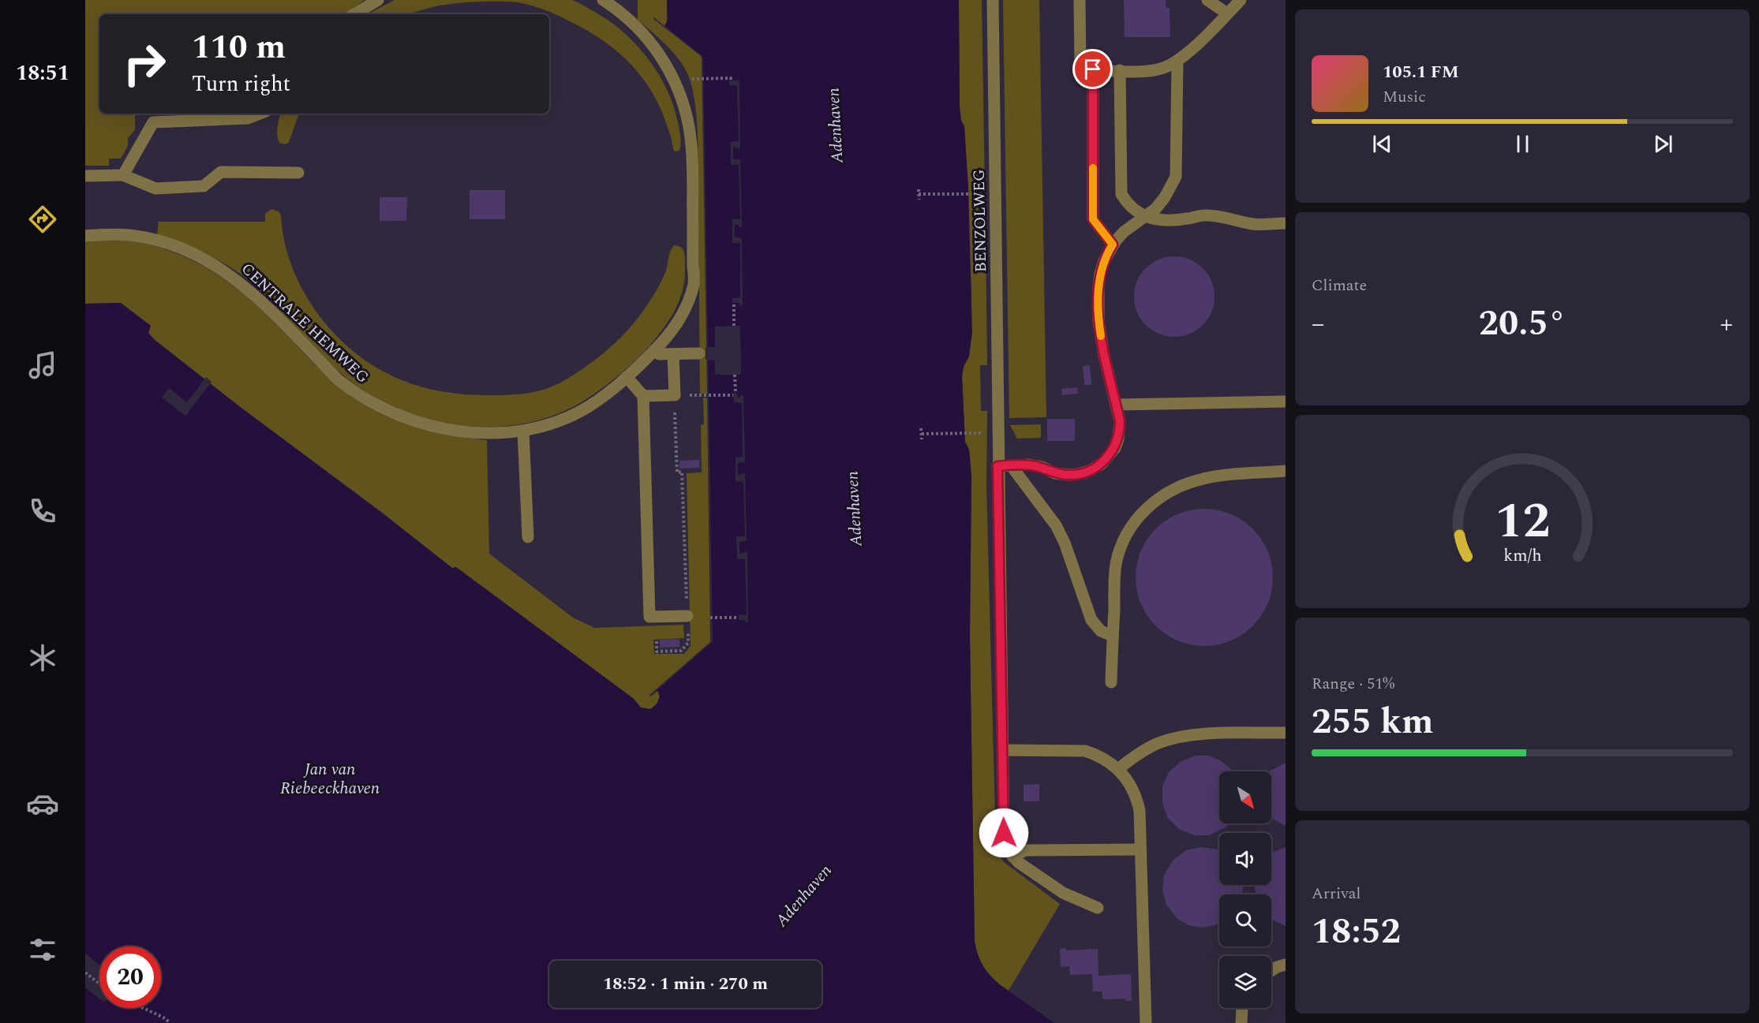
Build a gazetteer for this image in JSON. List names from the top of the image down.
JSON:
{
  "streets": {
    "street": ["BENZOLWEG", "CENTRALE HEMWEG"]
  },
  "water": ["Adenhaven", "Jan van Riebeeckhaven"],
  "north": "bottom right",
  "page": {
    "tabs": "18:51",
    "turn": ["110 m", "Turn right"],
    "song": ["105.1 FM", "Music"],
    "tile": [
      "Climate",
      ["Range · 51%", "255 km"],
      ["Arrival", "18:52"]
    ],
    "heat": ["−", "20.5°", "+"],
    "limit": "20",
    "trip": "18:52 · 1 min · 270 m",
    "gauge": ["12", "km/h"]
  }
}
